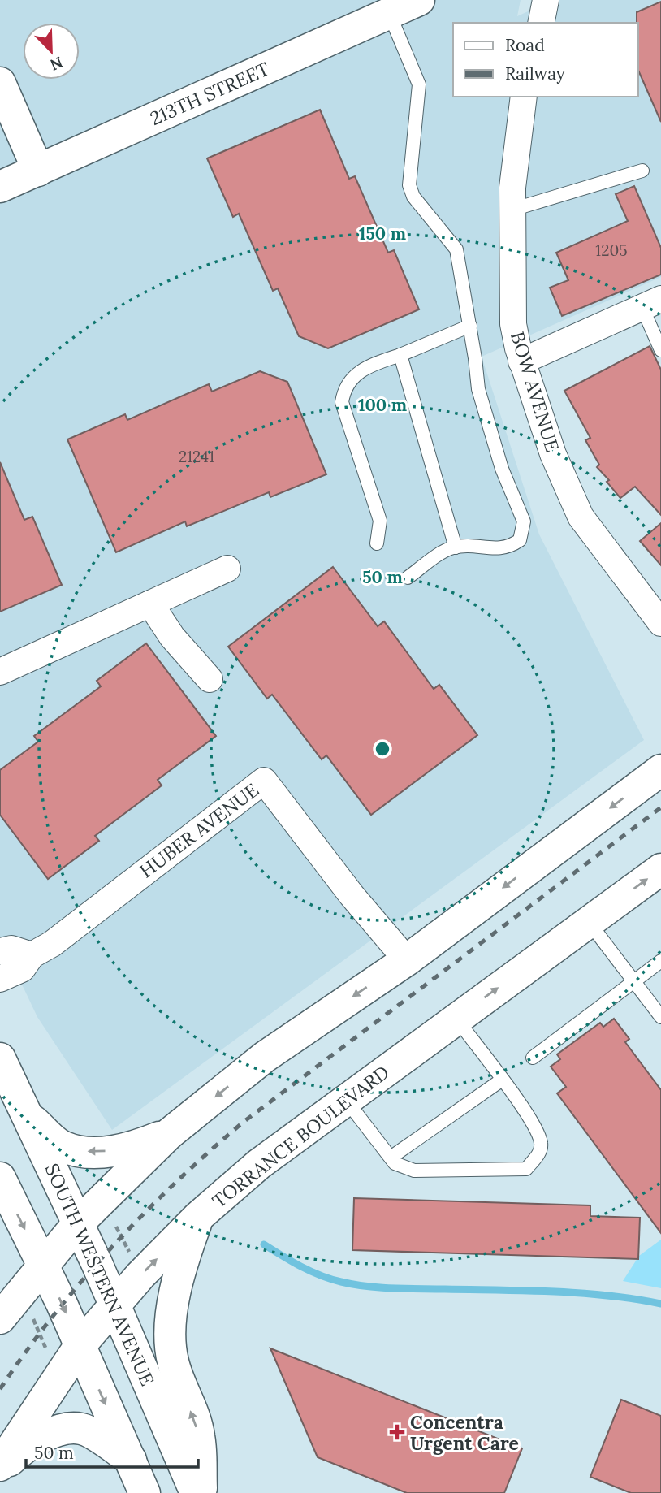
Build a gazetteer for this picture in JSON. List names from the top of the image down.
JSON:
{
  "streets": {
    "main road": ["213TH STREET", "TORRANCE BOULEVARD", "SOUTH WESTERN AVENUE"],
    "street": ["BOW AVENUE", "HUBER AVENUE"]
  },
  "crossings": [
    ["TORRANCE BOULEVARD", "SOUTH WESTERN AVENUE"]
  ],
  "places": {
    "health": ["Concentra Urgent Care"]
  },
  "house_numbers": ["1205", "21241"],
  "legend": ["Road", "Railway"],
  "scale_bar": "50 m",
  "north": "bottom right",
  "rings": ["150 m", "100 m", "50 m"]
}
